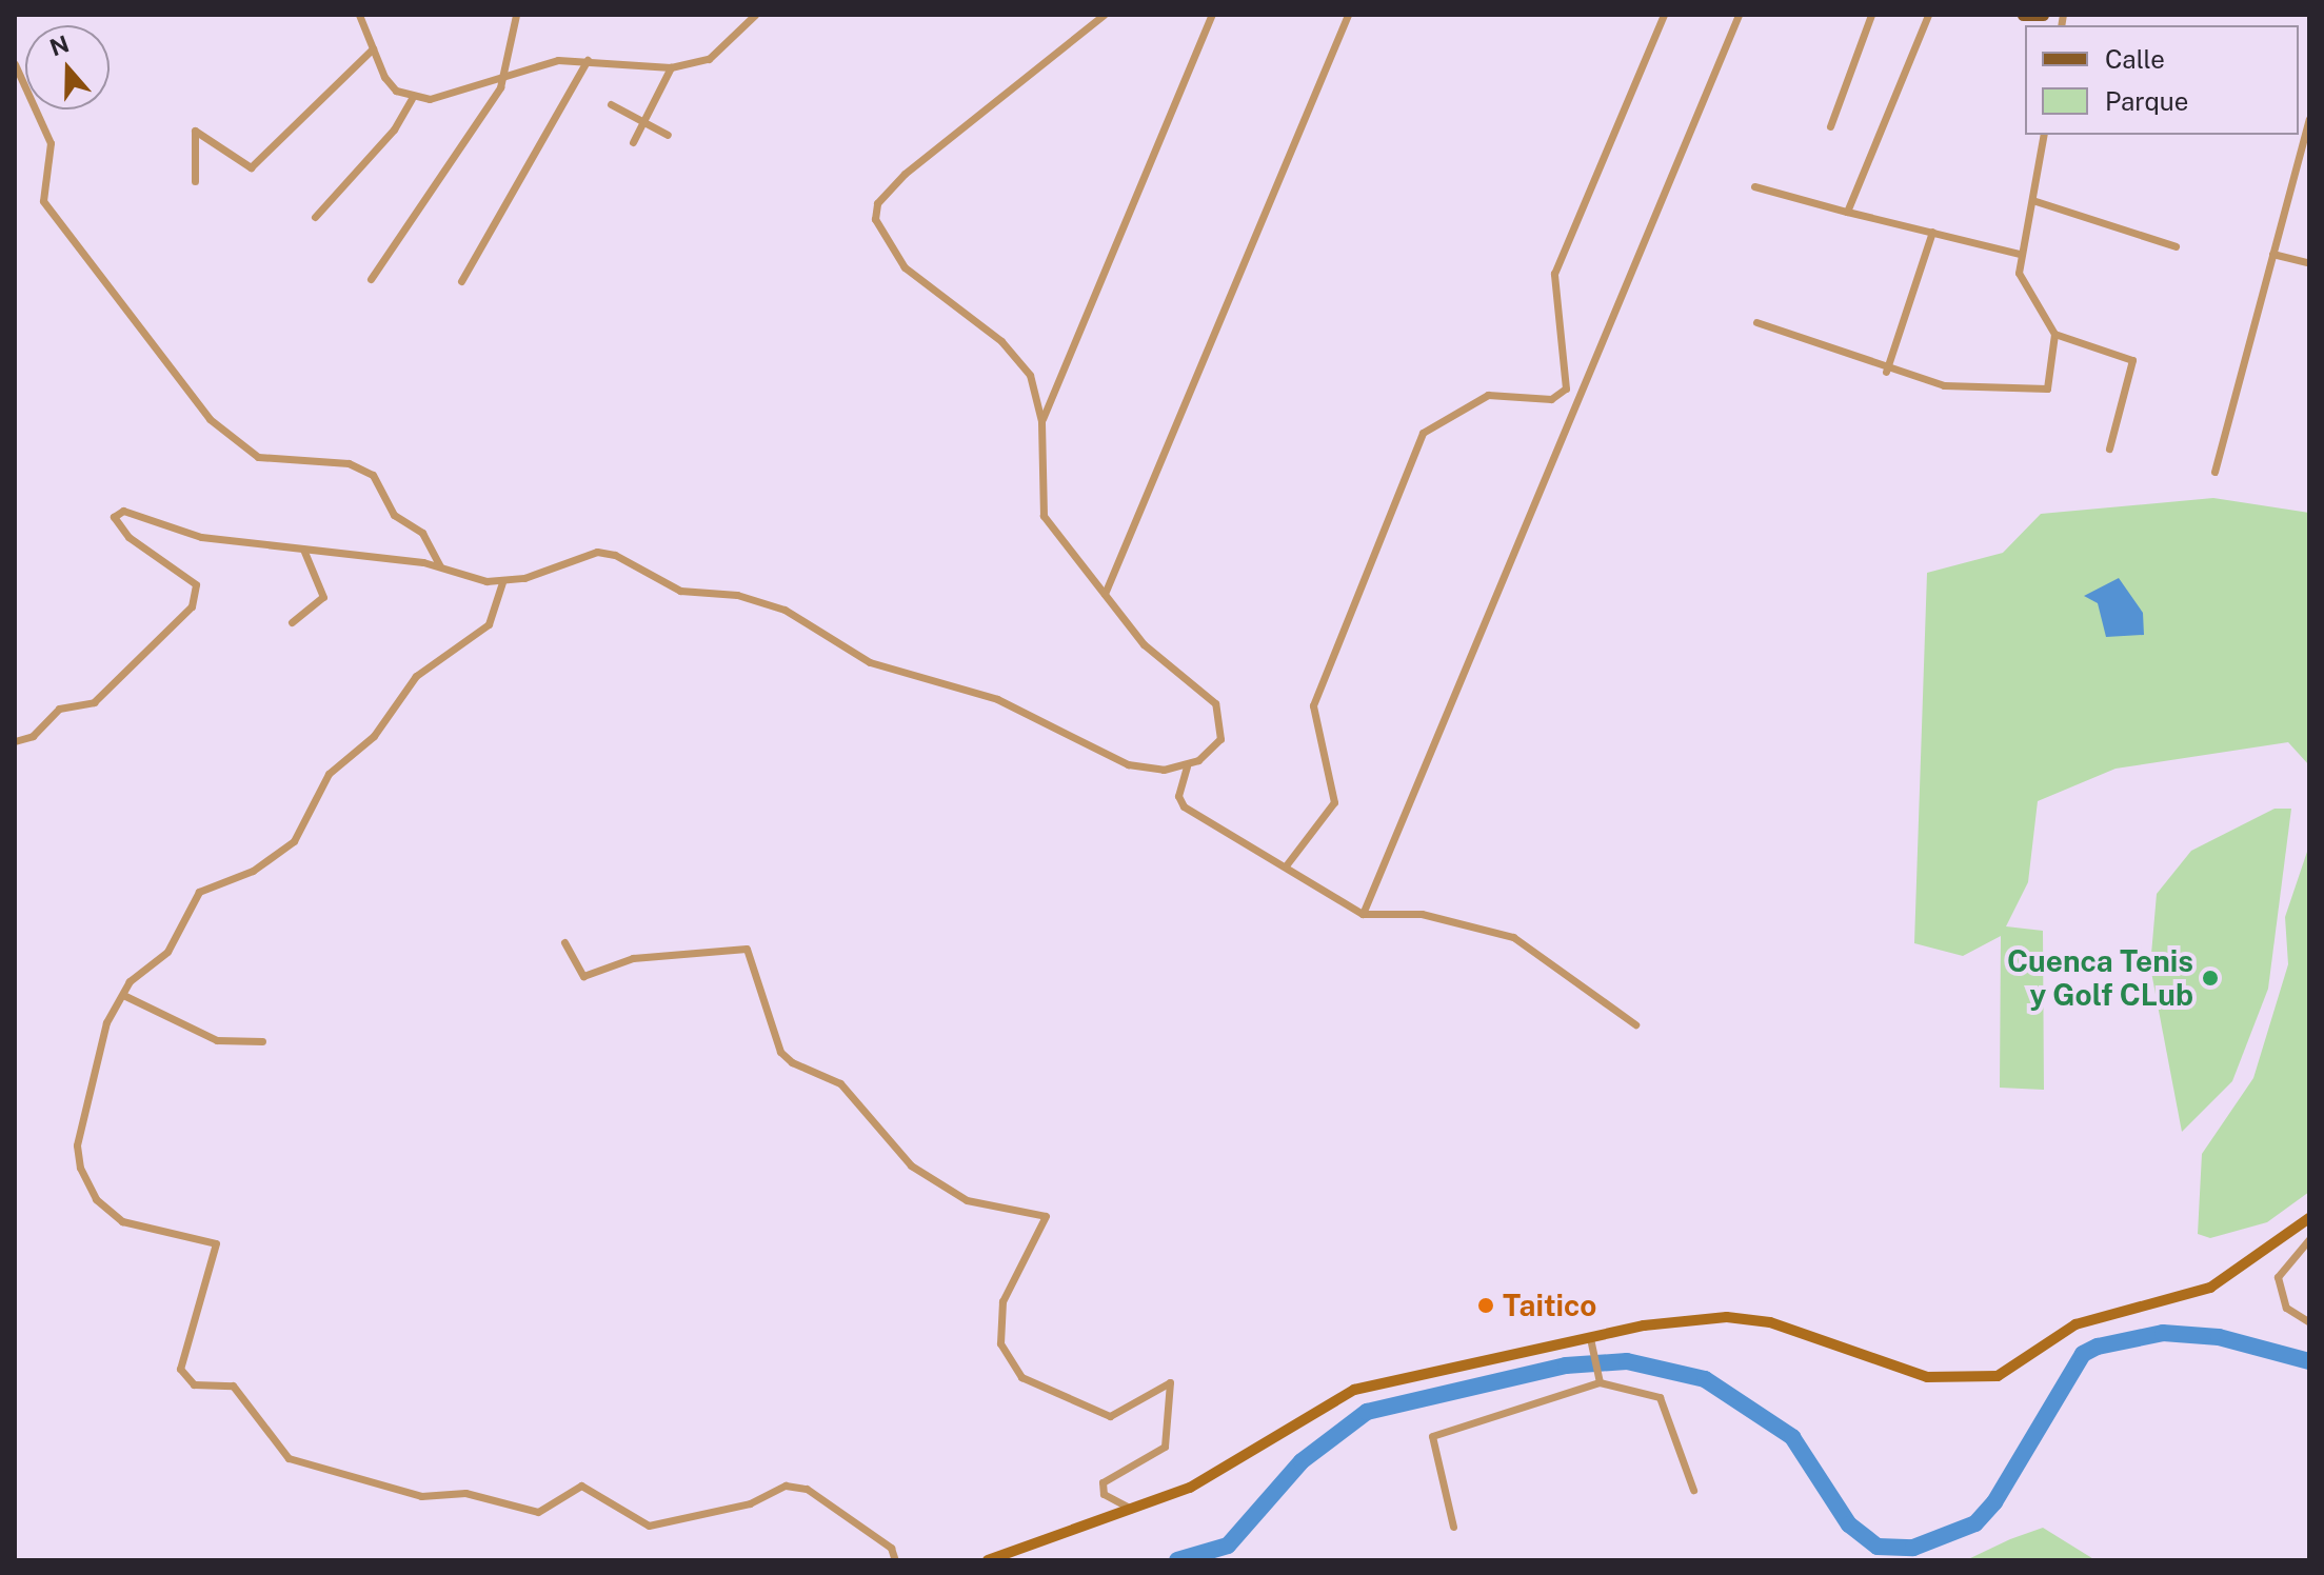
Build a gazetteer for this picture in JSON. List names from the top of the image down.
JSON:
{
  "places": ["Cuenca Tenis y Golf CLub", "Taitico"],
  "legend": ["Calle", "Parque"],
  "north": "top"
}
